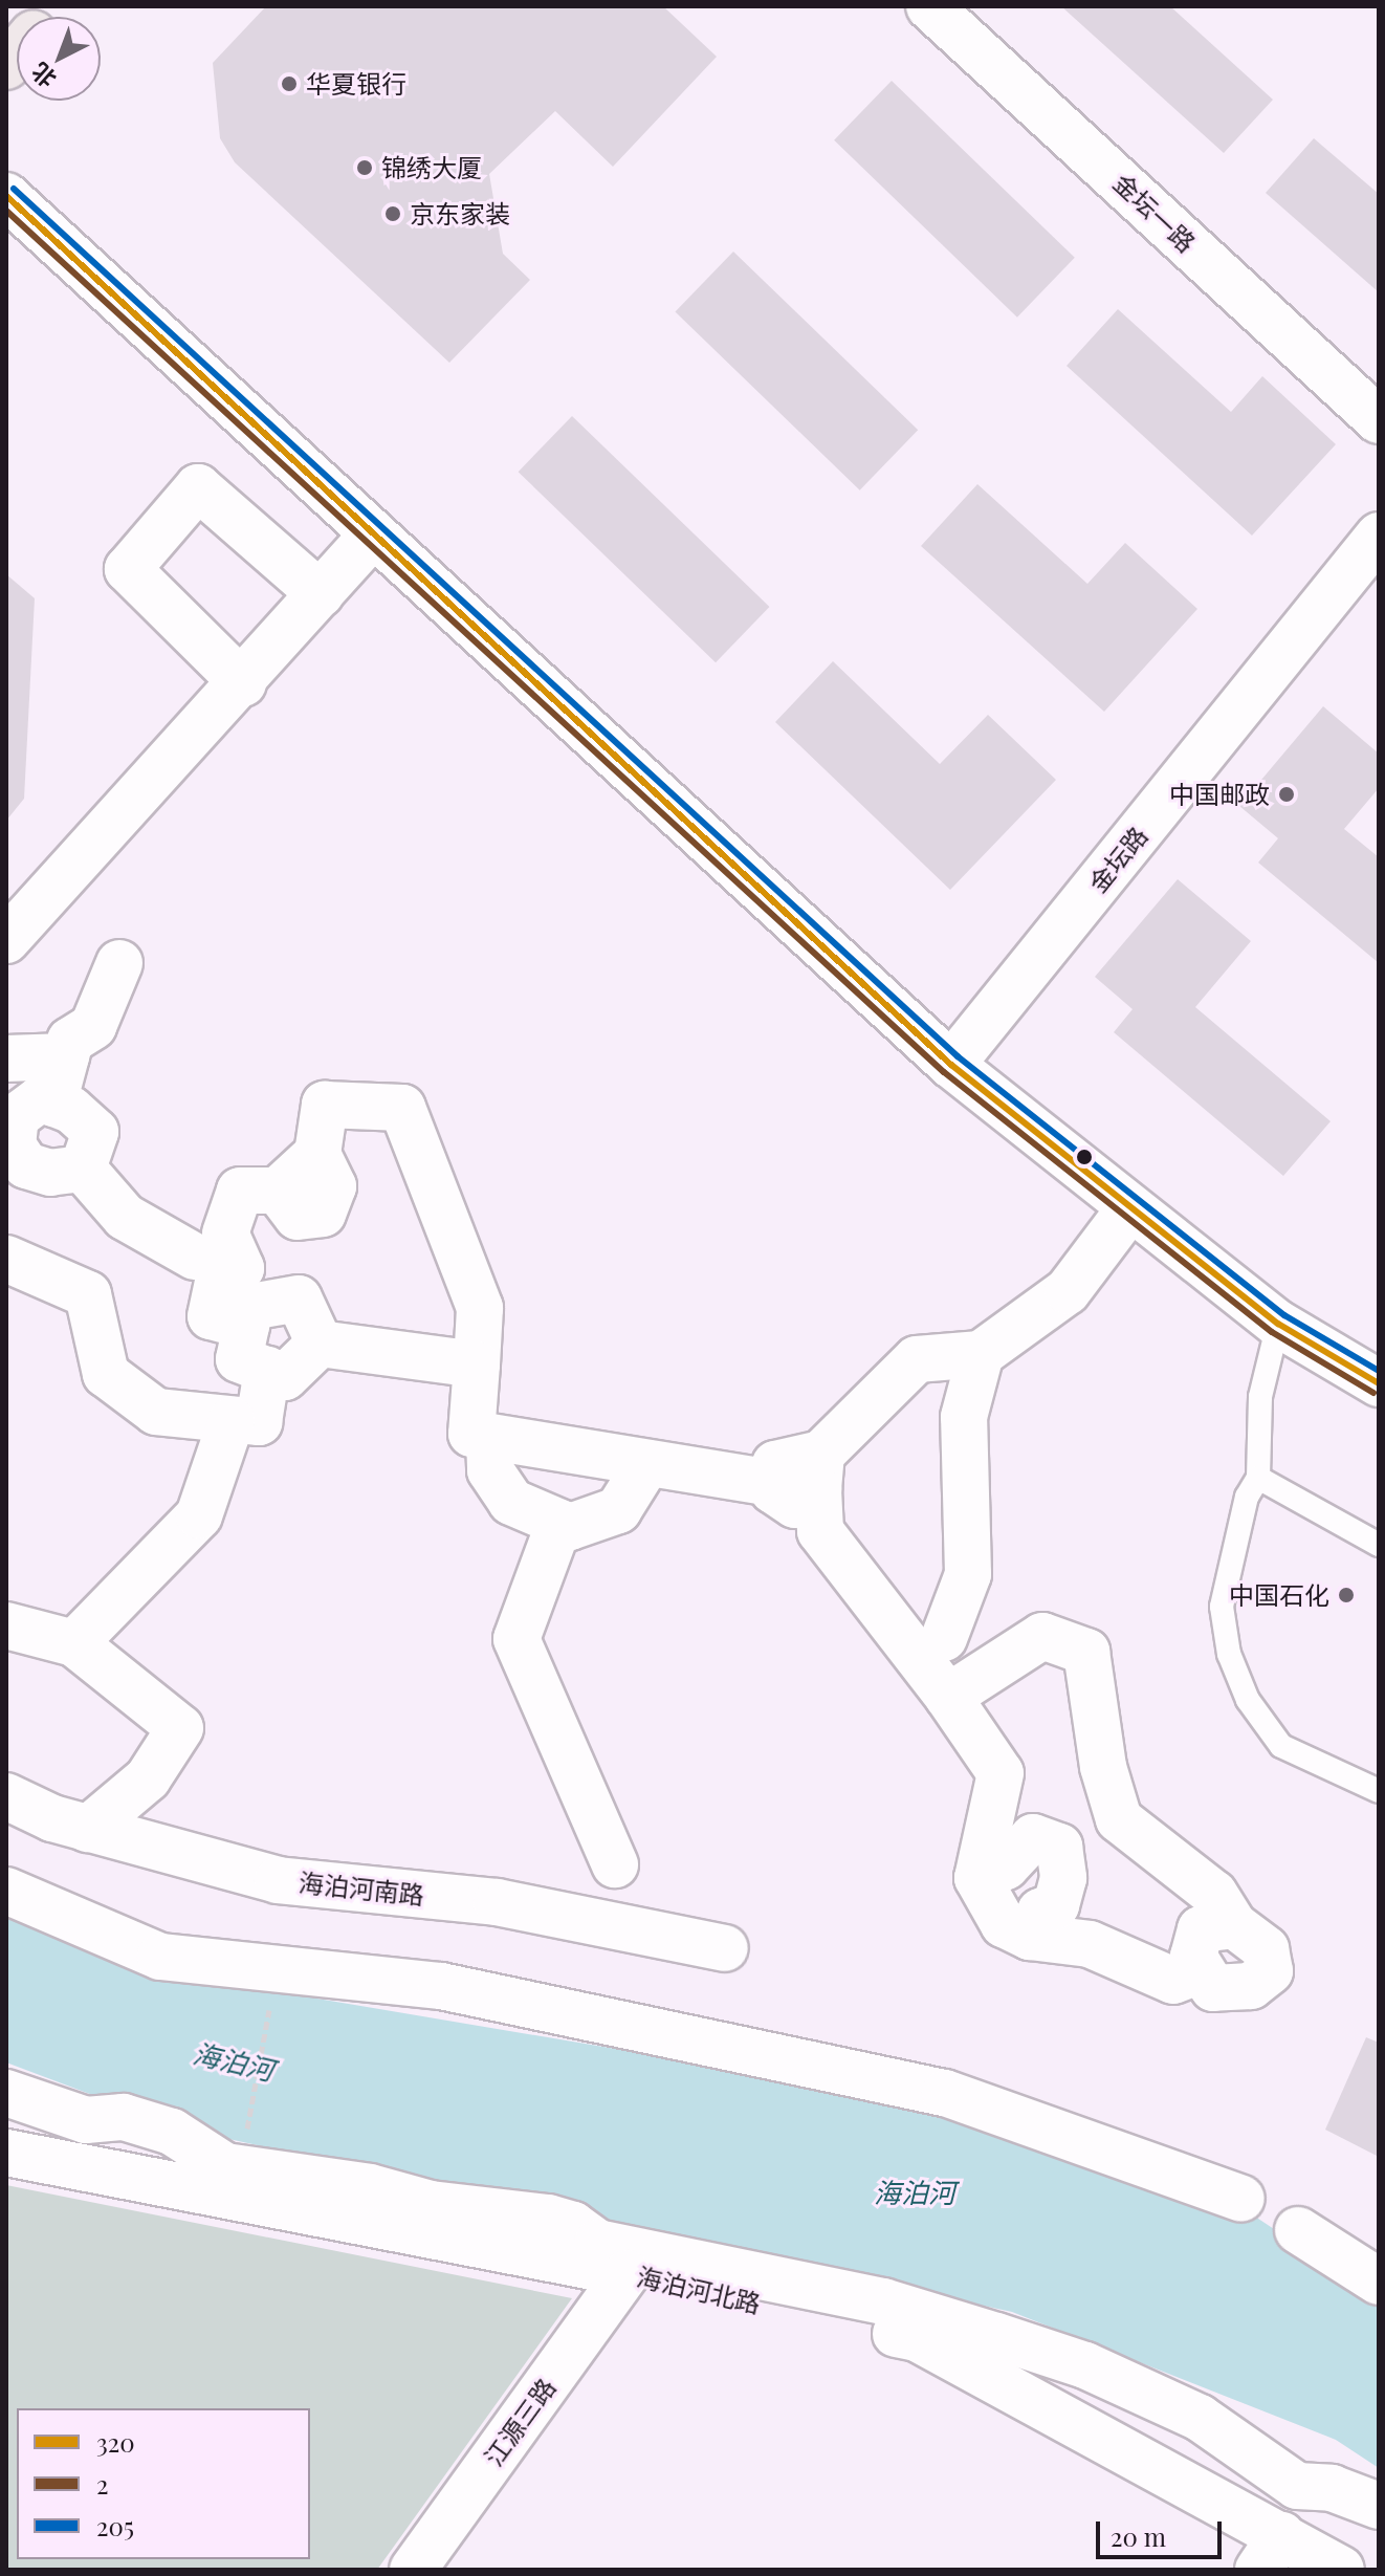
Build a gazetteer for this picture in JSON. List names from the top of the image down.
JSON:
{
  "streets": {
    "street": [
      "金坛一路",
      "金坛路",
      "海泊河南路",
      "海泊河北路",
      "江源三路"
    ]
  },
  "crossings": [
    ["海泊河北路", "江源三路"]
  ],
  "water": ["海泊河"],
  "places": [
    "华夏银行",
    "锦绣大厦",
    "京东家装",
    "中国邮政",
    "中国石化"
  ],
  "lines": ["transit line 205", "transit line 320", "transit line 2"],
  "legend": ["320", "2", "205"],
  "scale_bar": "20 m",
  "north": "bottom left"
}
